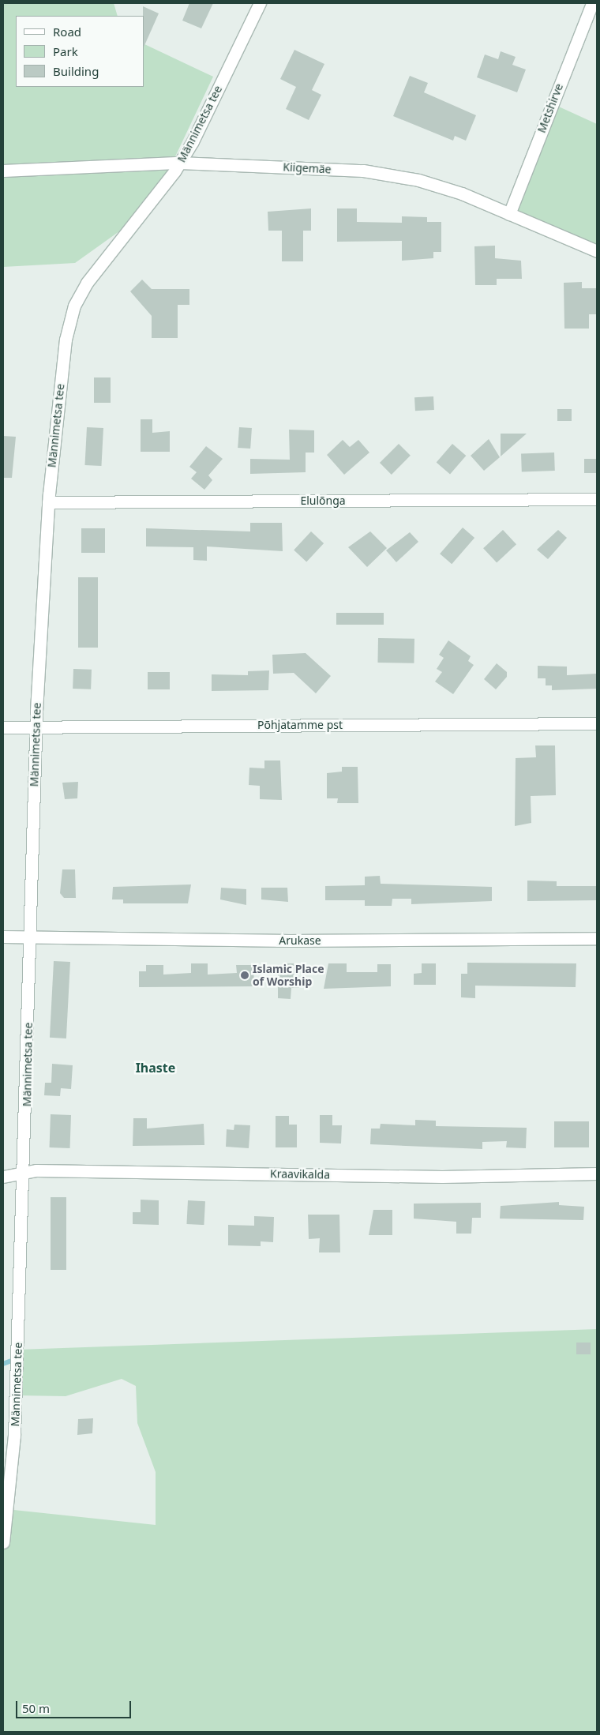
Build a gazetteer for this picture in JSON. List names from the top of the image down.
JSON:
{
  "streets": {
    "street": [
      "Metshirve",
      "Männimetsa tee",
      "Kiigemäe",
      "Elulõnga",
      "Põhjatamme pst",
      "Arukase",
      "Kraavikalda"
    ]
  },
  "crossings": [
    ["Metshirve", "Kiigemäe"],
    ["Männimetsa tee", "Kiigemäe"],
    ["Männimetsa tee", "Elulõnga"],
    ["Männimetsa tee", "Põhjatamme pst"],
    ["Männimetsa tee", "Arukase"],
    ["Männimetsa tee", "Kraavikalda"]
  ],
  "districts": ["Ihaste"],
  "places": ["Islamic Place of Worship"],
  "legend": ["Road", "Park", "Building"],
  "scale_bar": "50 m"
}
